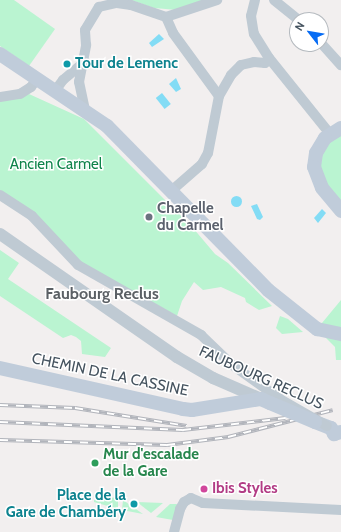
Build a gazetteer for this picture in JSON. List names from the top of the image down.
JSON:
{
  "streets": {
    "main road": ["CHEMIN DE LA CASSINE", "FAUBOURG RECLUS"]
  },
  "crossings": [
    ["CHEMIN DE LA CASSINE", "FAUBOURG RECLUS"]
  ],
  "districts": ["Faubourg Reclus"],
  "parks": ["Ancien Carmel"],
  "places": [
    "Tour de Lemenc",
    "Chapelle du Carmel",
    "Mur d'escalade de la Gare",
    "Ibis Styles",
    "Place de la Gare de Chambéry"
  ],
  "north": "top left"
}
